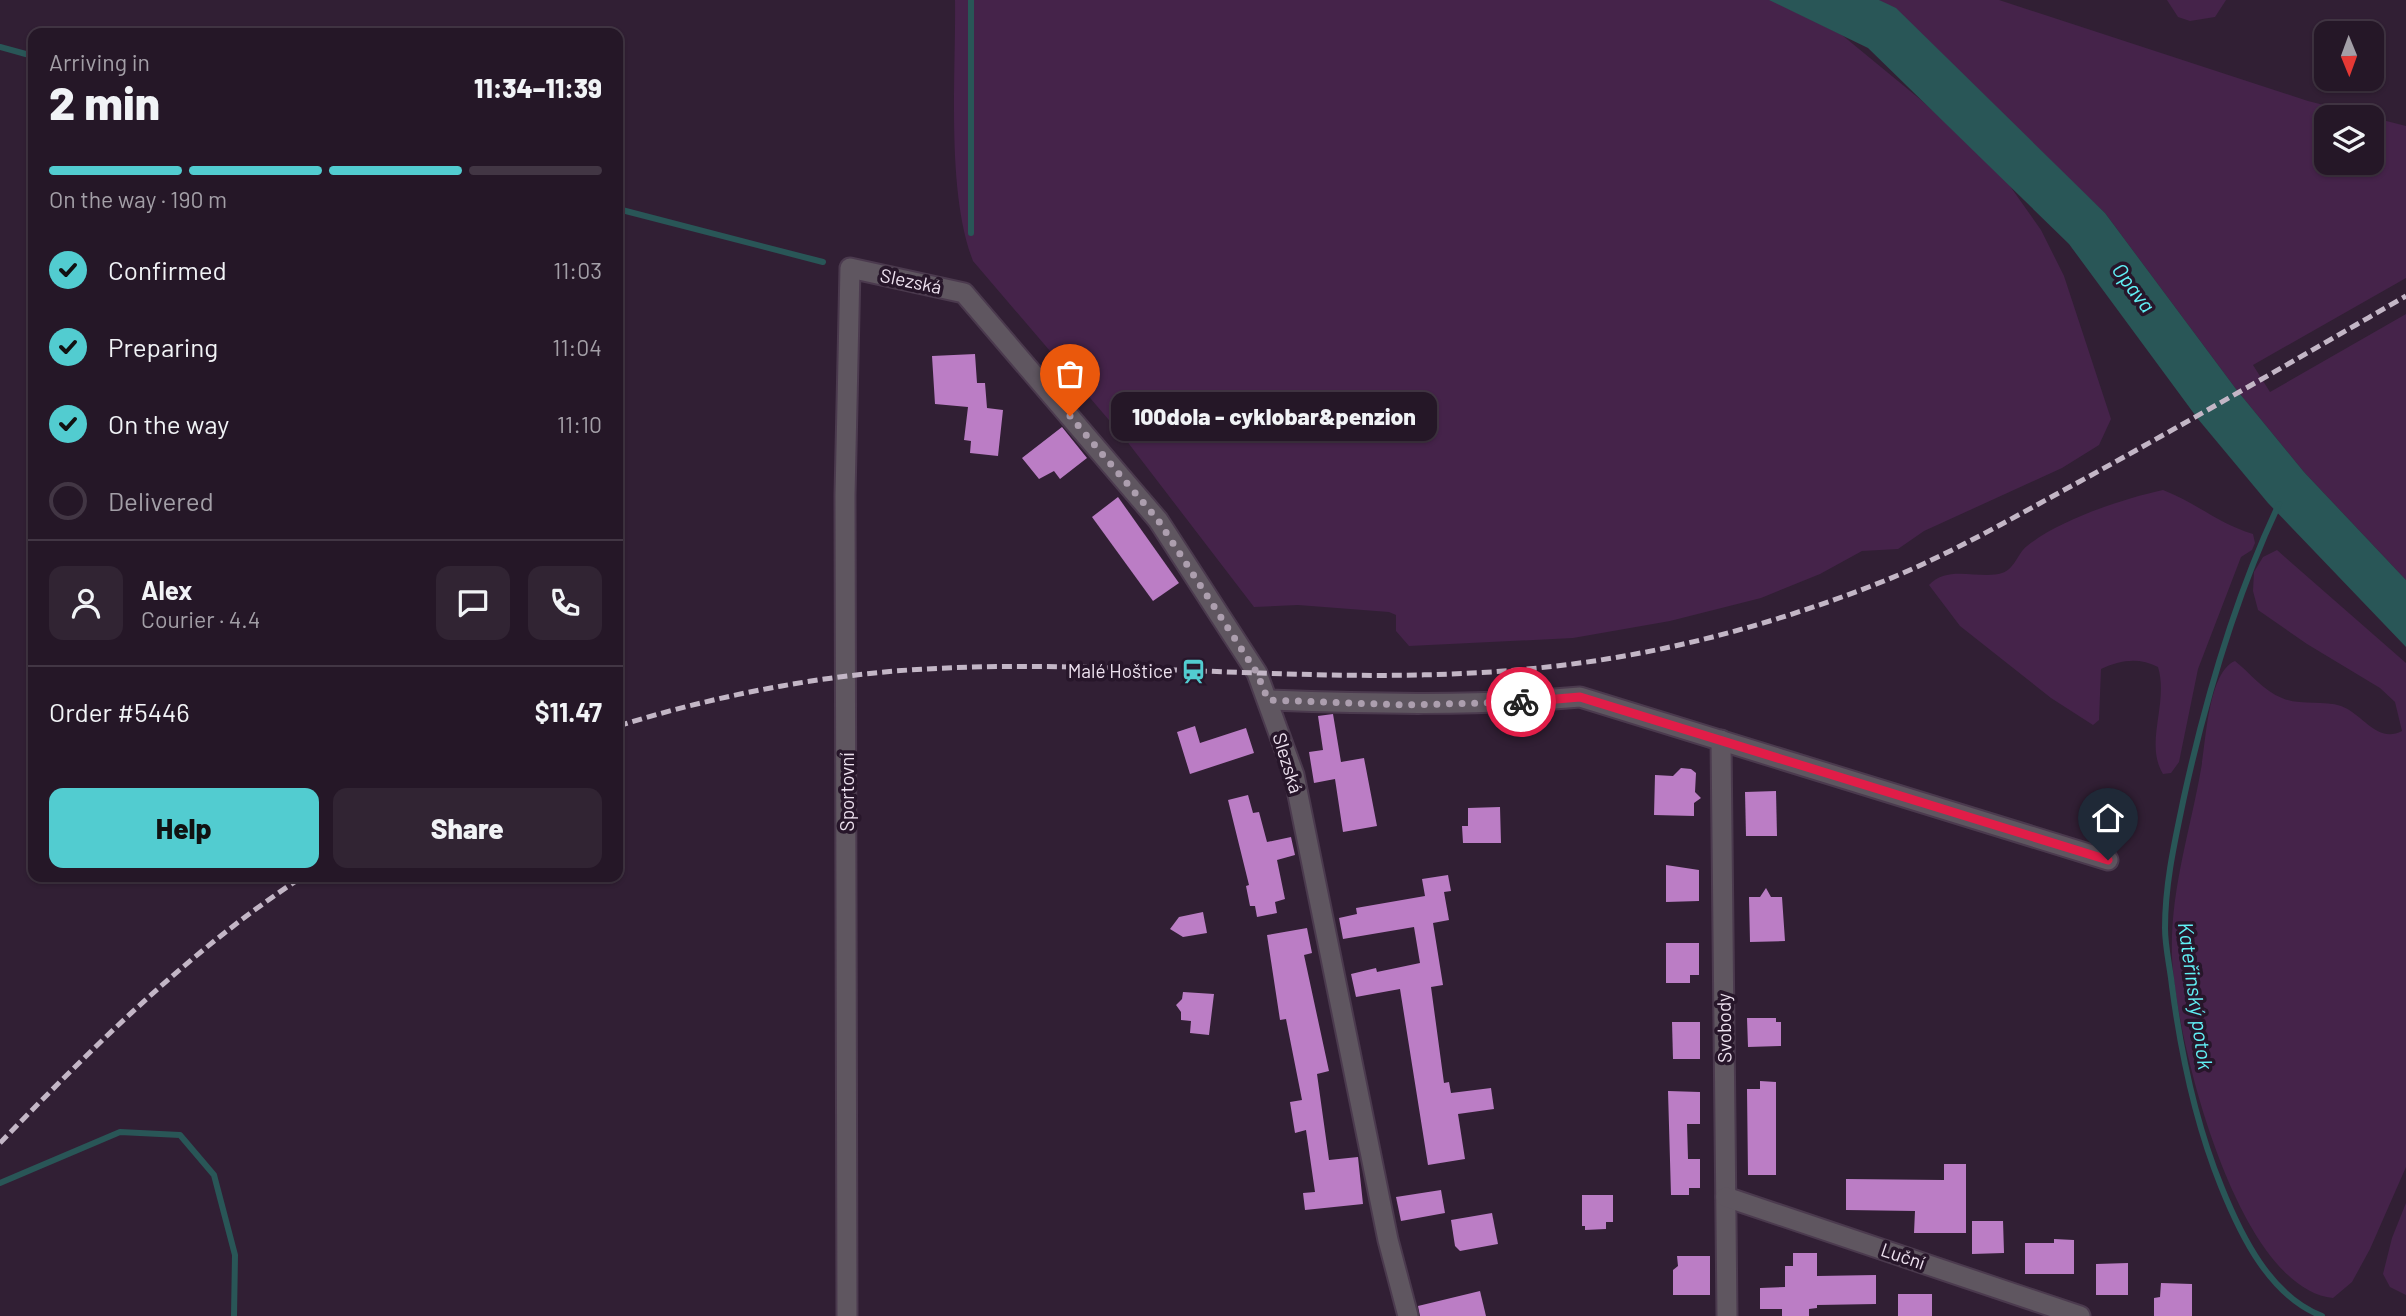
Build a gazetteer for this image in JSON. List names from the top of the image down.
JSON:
{
  "streets": {
    "street": [
      "Slezská",
      "Sportovní",
      "Svobody",
      "Luční"
    ]
  },
  "crossings": [
    ["Slezská", "Sportovní"],
    ["Svobody", "Luční"]
  ],
  "water": ["Opava", "Kateřinský potok"],
  "places": {
    "other": ["100dola - cyklobar&penzion"],
    "station": ["Malé Hoštice"]
  },
  "north": "bottom",
  "page": {
    "heading": ["2 min", "Arriving in", "11:34–11:39"],
    "panel": [
      "Alex",
      "Courier · 4.4",
      "Order #5446",
      "$11.47"
    ],
    "bar": "On the way · 190 m",
    "list": [
      ["Confirmed", "11:03"],
      ["Preparing", "11:04"],
      ["On the way", "11:10"],
      "Delivered"
    ],
    "bubble": "100dola - cyklobar&penzion",
    "buttons": ["Help", "Share"]
  }
}
